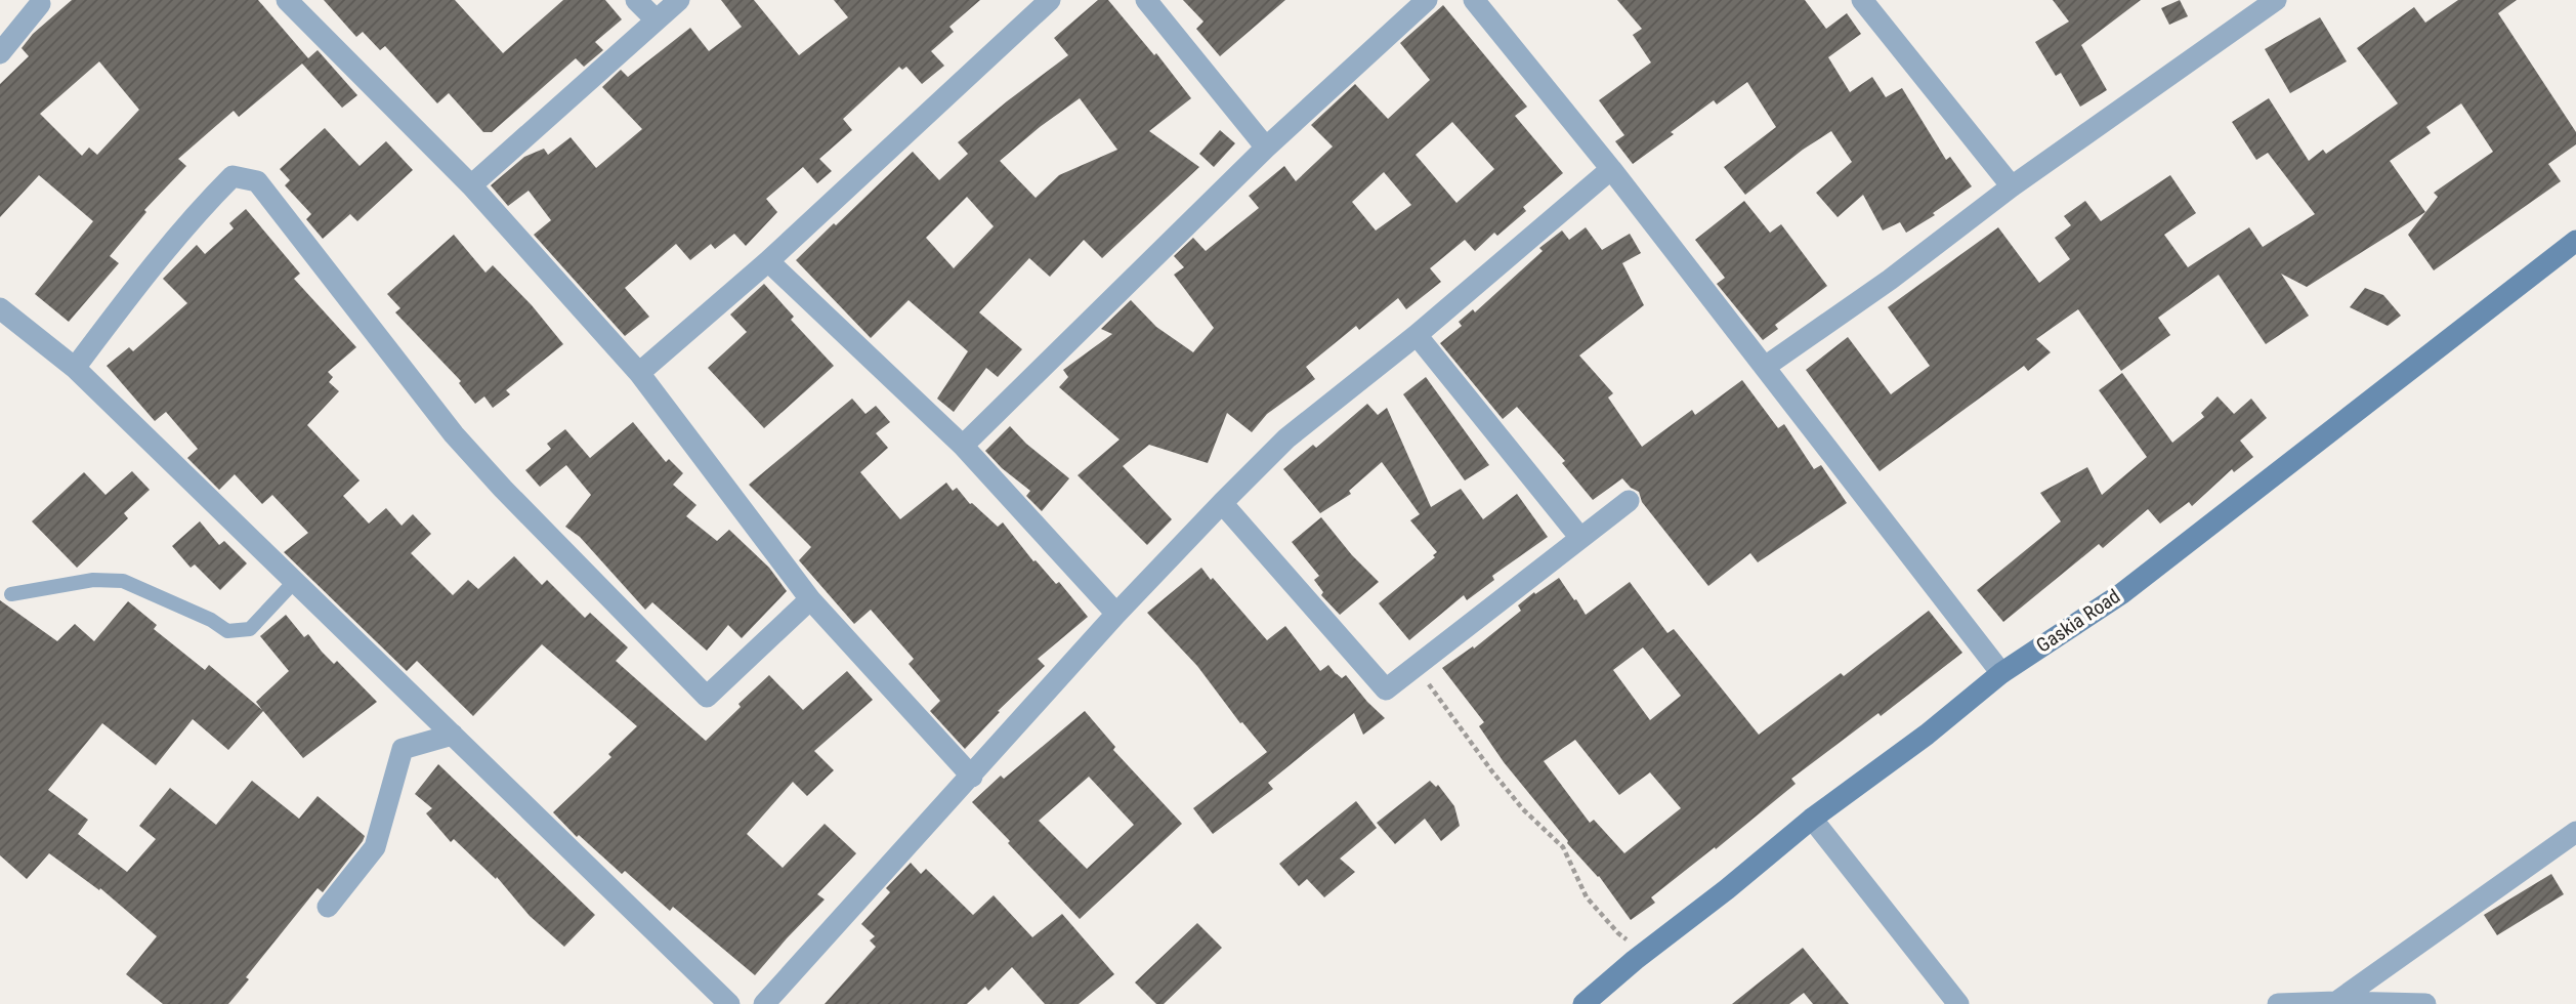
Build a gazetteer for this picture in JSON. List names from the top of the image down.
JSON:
{
  "streets": {
    "main road": ["Gaskia Road"]
  }
}
